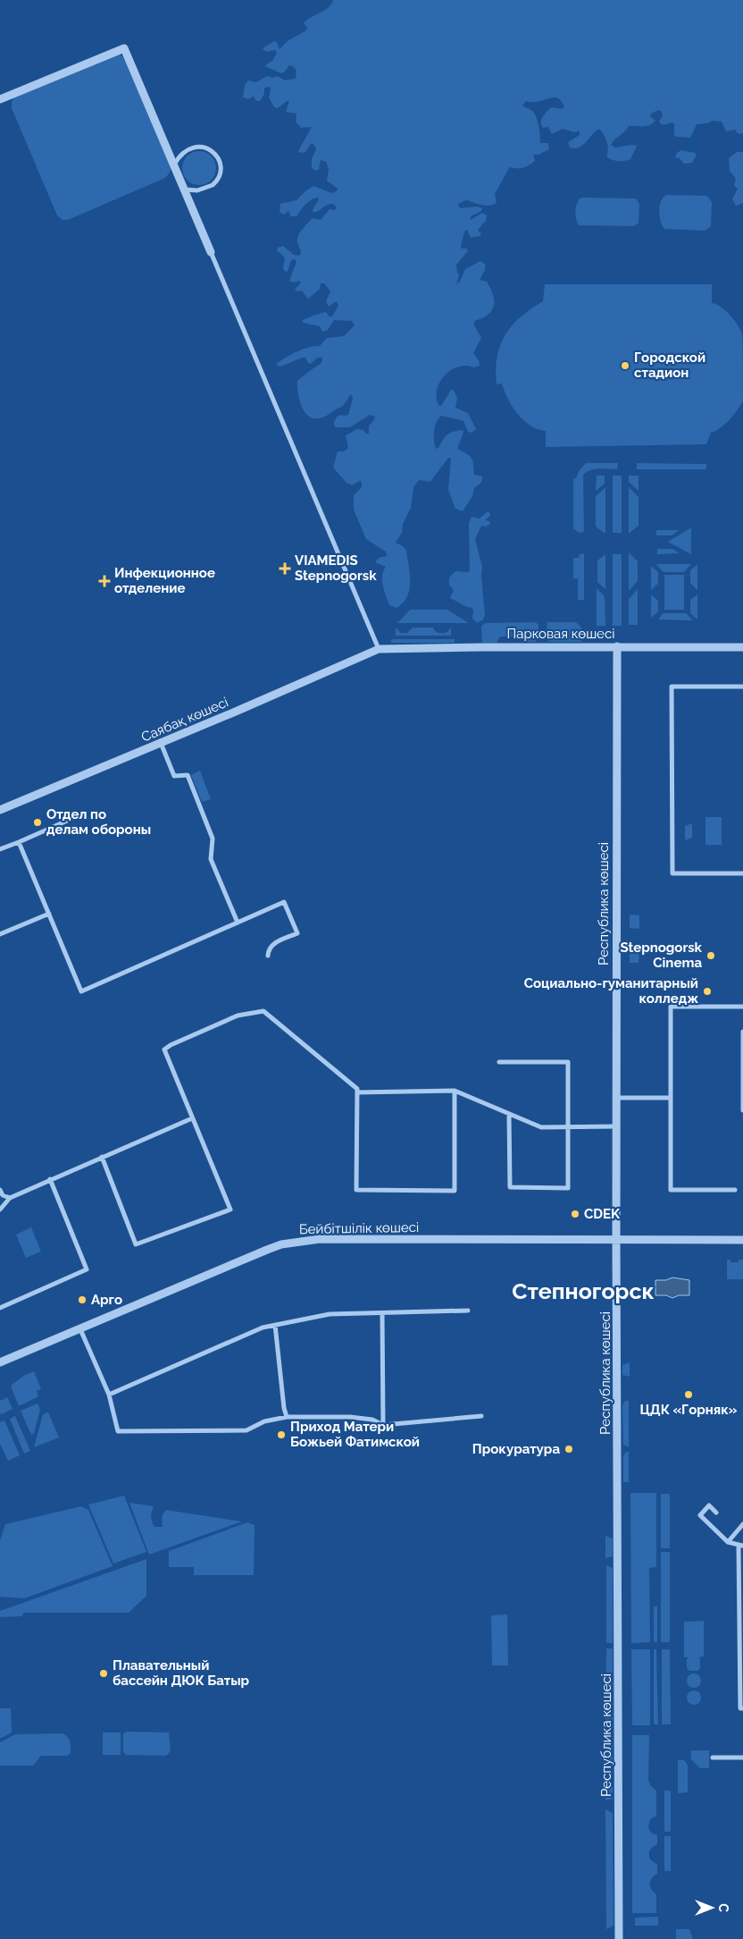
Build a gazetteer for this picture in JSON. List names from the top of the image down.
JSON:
{
  "streets": {
    "street": [
      "Парковая көшесі",
      "Саябақ көшесі",
      "Республика көшесі",
      "Бейбітшілік көшесі"
    ]
  },
  "crossings": [
    ["Парковая көшесі", "Саябақ көшесі"],
    ["Парковая көшесі", "Республика көшесі"],
    ["Республика көшесі", "Бейбітшілік көшесі"]
  ],
  "districts": ["Степногорск"],
  "places": {
    "other": [
      "Городской стадион",
      "Отдел по делам обороны",
      "Stepnogorsk Cinema",
      "Социально-гуманитарный колледж",
      "CDEK",
      "Арго",
      "ЦДК «Горняк»",
      "Приход Матери Божьей Фатимской",
      "Прокуратура",
      "Плавательный бассейн ДЮК Батыр"
    ],
    "health": ["VIAMEDIS Stepnogorsk", "Инфекционное отделение"]
  },
  "north": "right"
}
